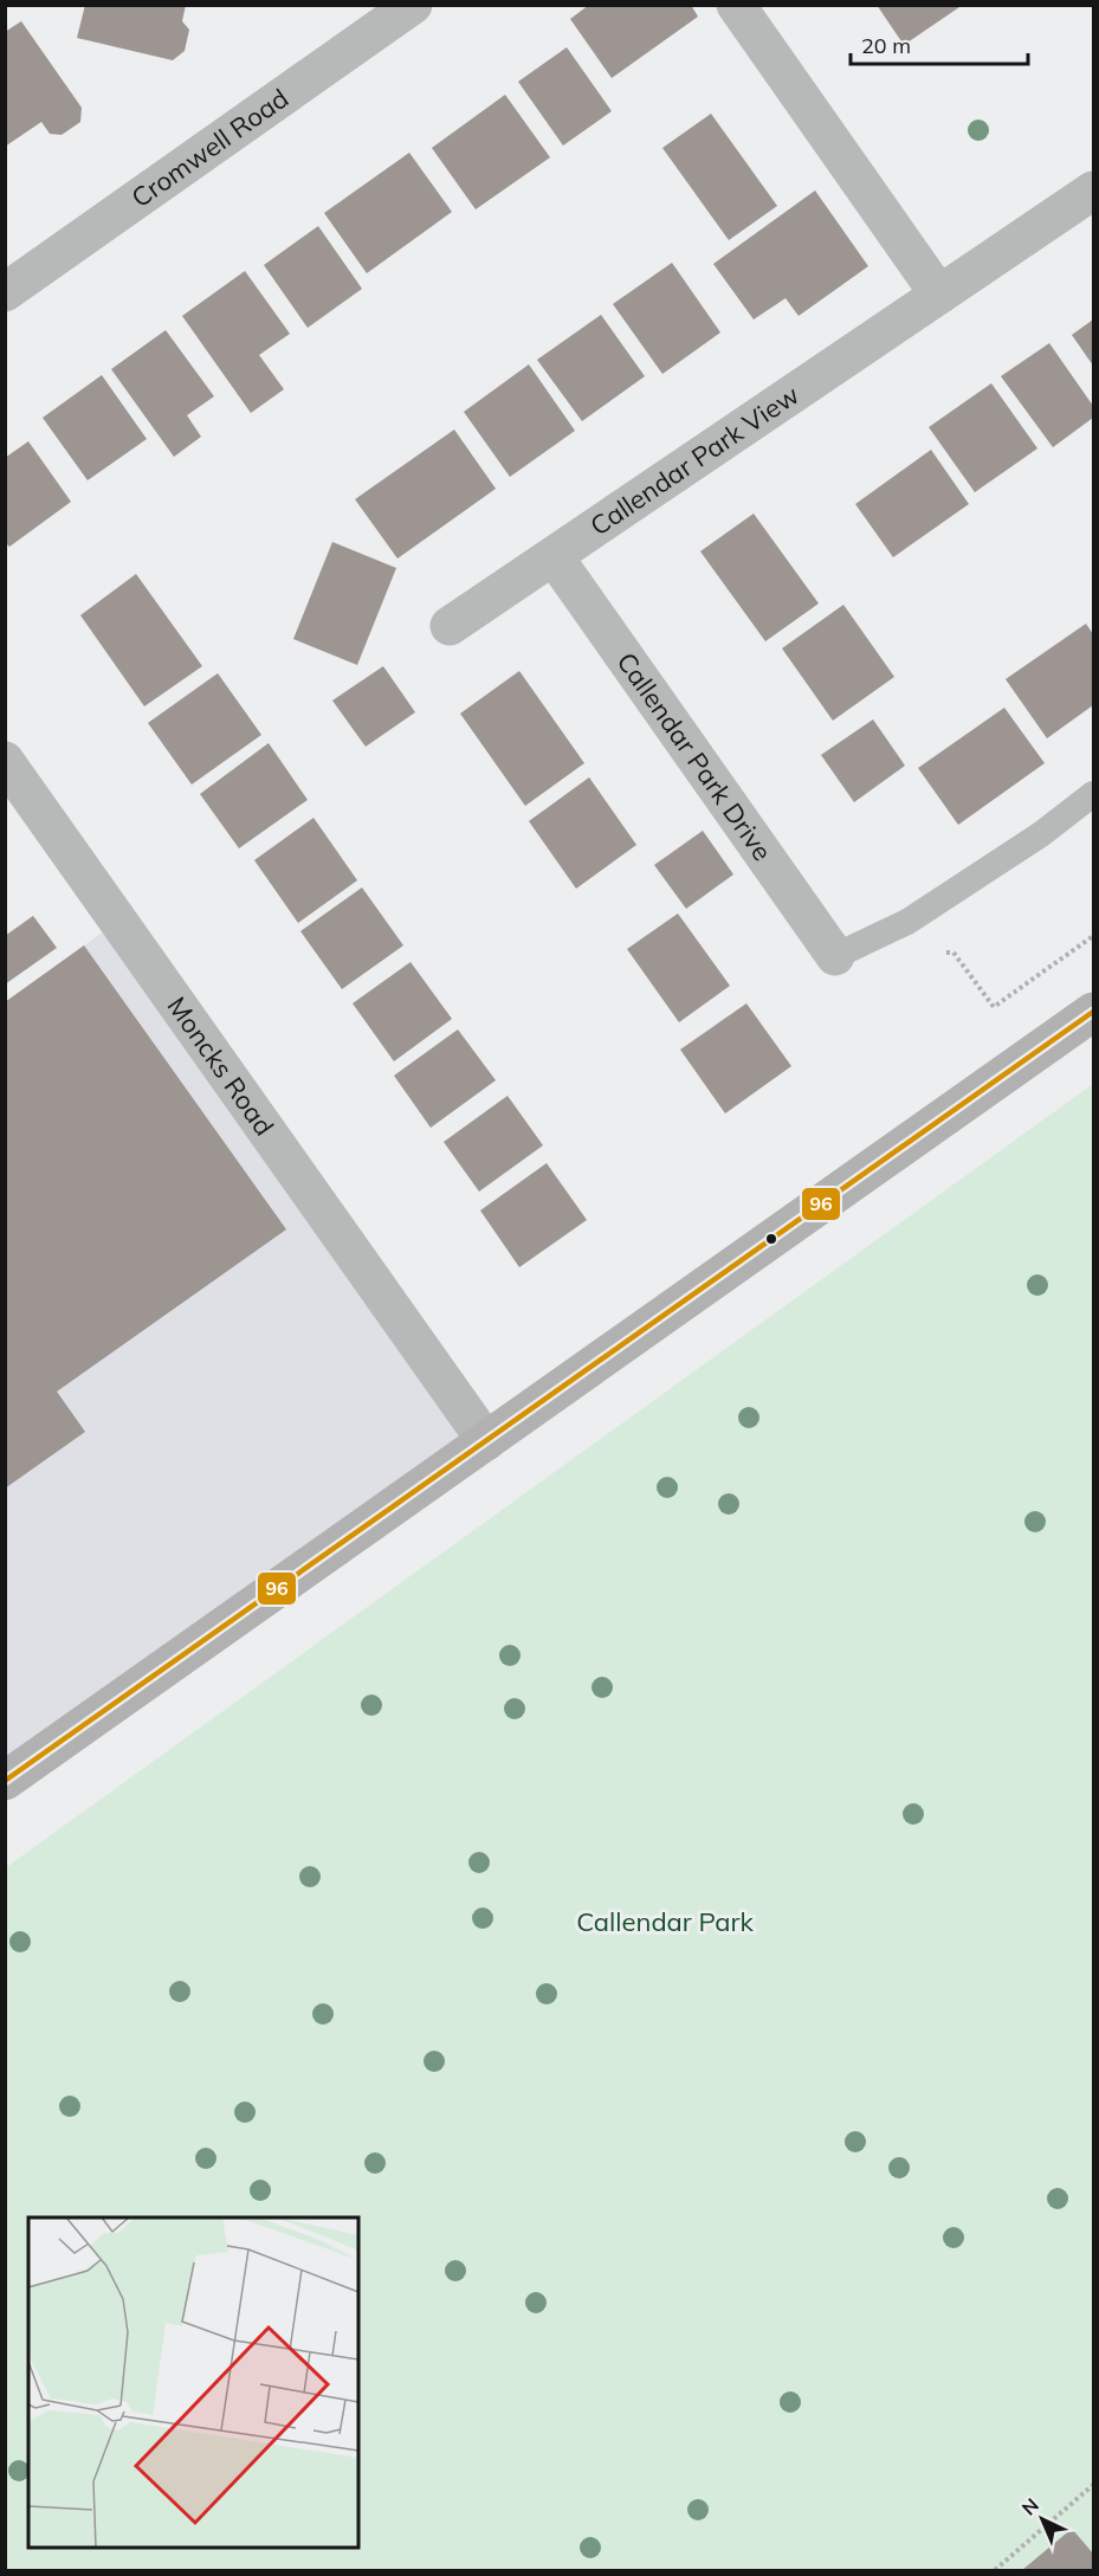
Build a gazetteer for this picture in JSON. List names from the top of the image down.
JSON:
{
  "streets": {
    "street": [
      "Cromwell Road",
      "Callendar Park View",
      "Callendar Park Drive",
      "Moncks Road"
    ]
  },
  "crossings": [
    ["Callendar Park View", "Callendar Park Drive"]
  ],
  "parks": ["Callendar Park"],
  "lines": ["transit line 96"],
  "scale_bar": "20 m",
  "north": "top left"
}
